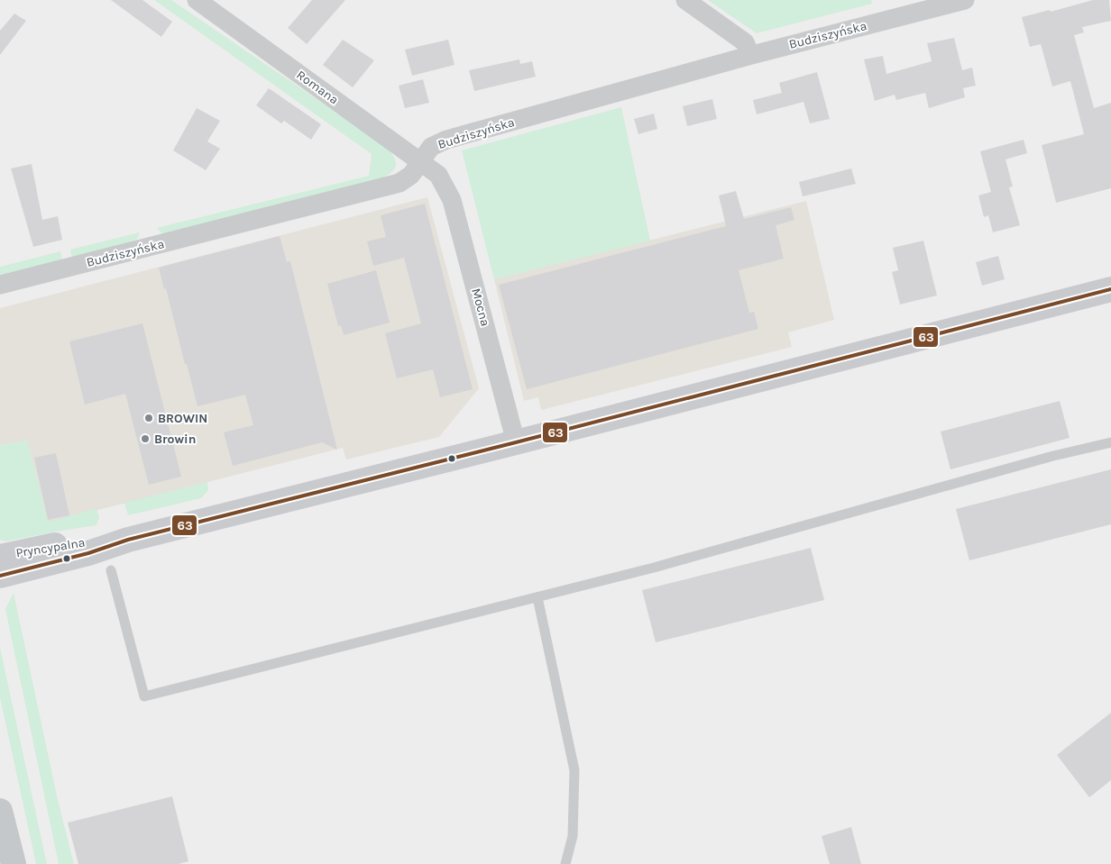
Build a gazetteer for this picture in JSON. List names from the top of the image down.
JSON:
{
  "streets": {
    "street": [
      "Budziszyńska",
      "Romana",
      "Mocna",
      "Pryncypalna"
    ]
  },
  "crossings": [
    ["Budziszyńska", "Romana"],
    ["Romana", "Mocna"],
    ["Mocna", "Pryncypalna"]
  ],
  "places": ["BROWIN", "Browin"],
  "lines": ["transit line 63"]
}
